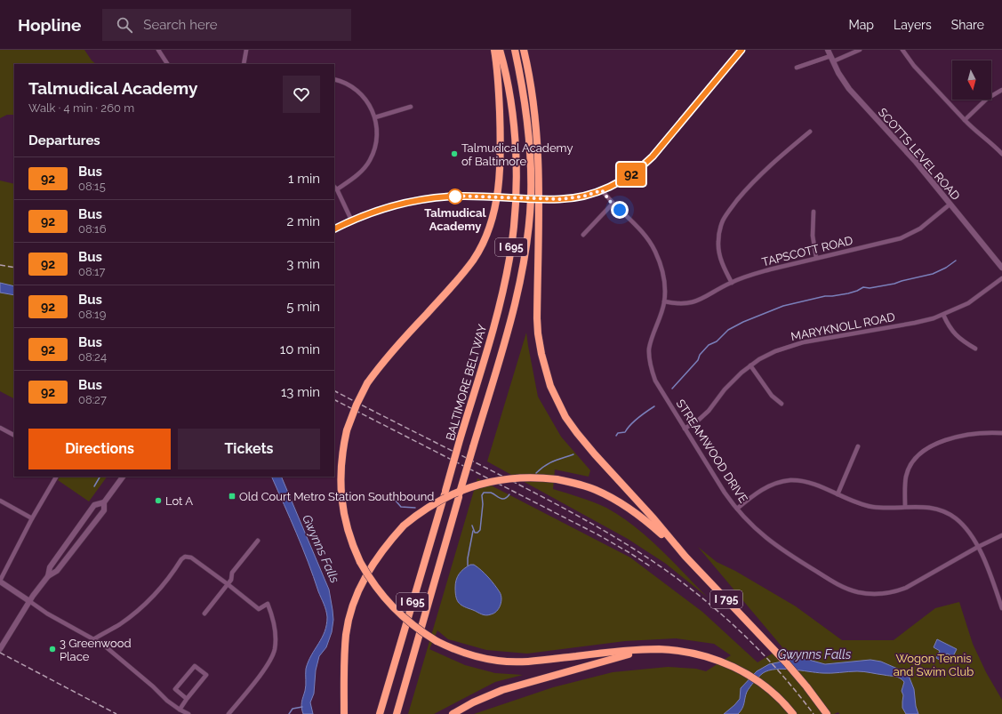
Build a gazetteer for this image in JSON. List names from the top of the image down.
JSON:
{
  "streets": {
    "highway": ["I 695", "BALTIMORE BELTWAY", "I 795"],
    "main road": ["SCOTTS LEVEL ROAD"],
    "street": ["TAPSCOTT ROAD", "MARYKNOLL ROAD", "STREAMWOOD DRIVE"]
  },
  "crossings": [
    ["SCOTTS LEVEL ROAD", "TAPSCOTT ROAD"],
    ["TAPSCOTT ROAD", "STREAMWOOD DRIVE"],
    ["MARYKNOLL ROAD", "STREAMWOOD DRIVE"]
  ],
  "water": ["Gwynns Falls"],
  "parks": ["Wogon Tennis and Swim Club"],
  "places": {
    "other": [
      "Talmudical Academy of Baltimore",
      "Talmudical Academy",
      "Lot A",
      "3 Greenwood Place"
    ],
    "transit": ["Old Court Metro Station Southbound"]
  },
  "lines": ["bus line 92"],
  "north": "bottom",
  "page": {
    "header": "Hopline",
    "search": "Search here",
    "nav": ["Map", "Layers", "Share"],
    "on_map": "92",
    "heading": [
      ["Talmudical Academy", "Walk · 4 min · 260 m"],
      "Departures"
    ],
    "list": [
      {
        "mark": "92",
        "name": "Bus",
        "note": "08:15",
        "value": "1 min"
      },
      {
        "mark": "92",
        "name": "Bus",
        "note": "08:16",
        "value": "2 min"
      },
      {
        "mark": "92",
        "name": "Bus",
        "note": "08:17",
        "value": "3 min"
      },
      {
        "mark": "92",
        "name": "Bus",
        "note": "08:19",
        "value": "5 min"
      },
      {
        "mark": "92",
        "name": "Bus",
        "note": "08:24",
        "value": "10 min"
      },
      {
        "mark": "92",
        "name": "Bus",
        "note": "08:27",
        "value": "13 min"
      }
    ],
    "buttons": ["Directions", "Tickets"]
  }
}
